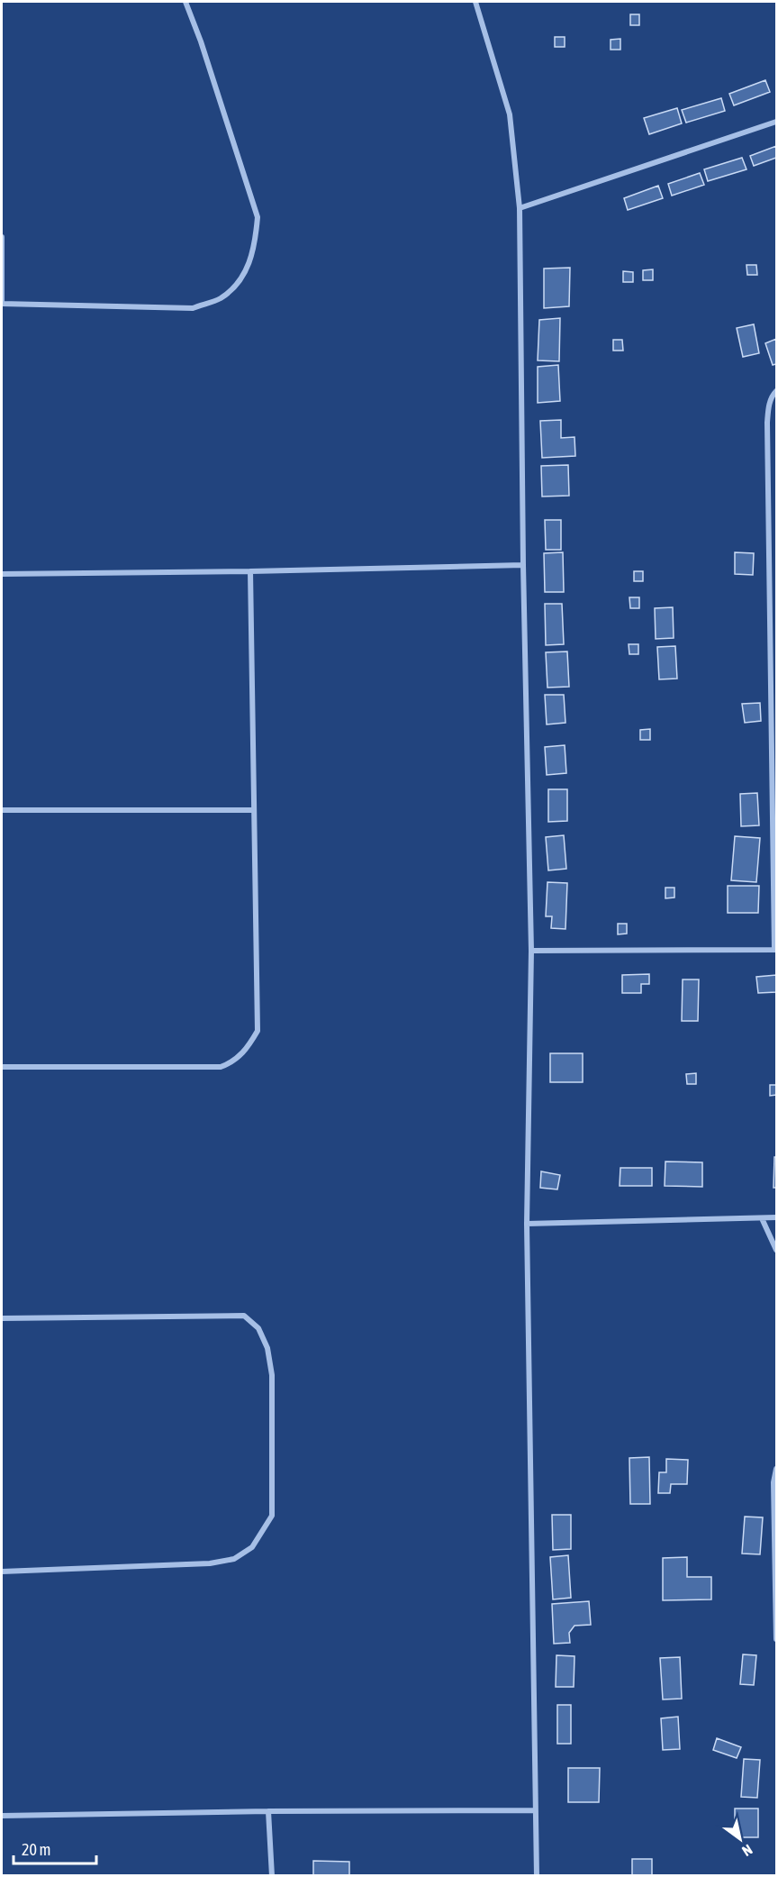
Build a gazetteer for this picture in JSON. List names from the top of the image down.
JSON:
{
  "scale_bar": "20 m",
  "north": "bottom right"
}
